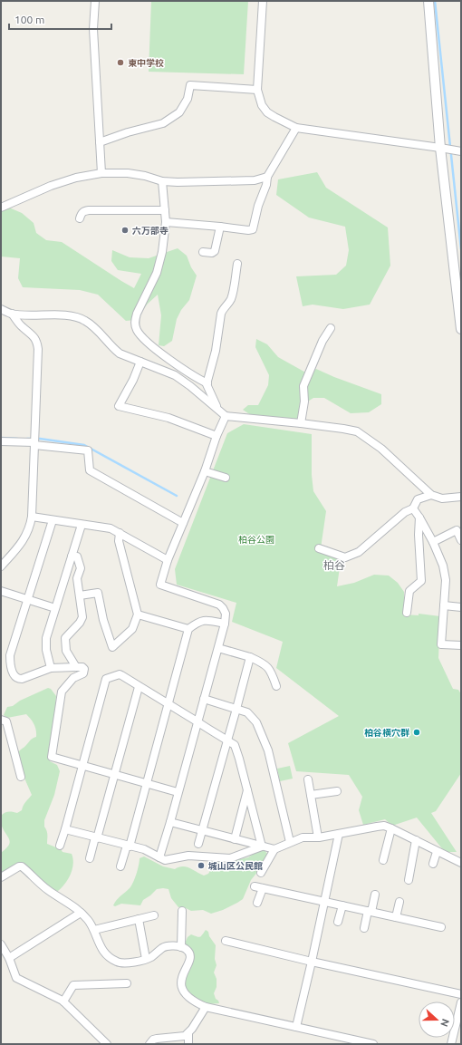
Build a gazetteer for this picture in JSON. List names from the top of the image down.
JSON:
{
  "districts": ["柏谷"],
  "parks": ["柏谷公園"],
  "places": [
    "東中学校",
    "六万部寺",
    "柏谷横穴群",
    "城山区公民館"
  ],
  "scale_bar": "100 m",
  "north": "right"
}
